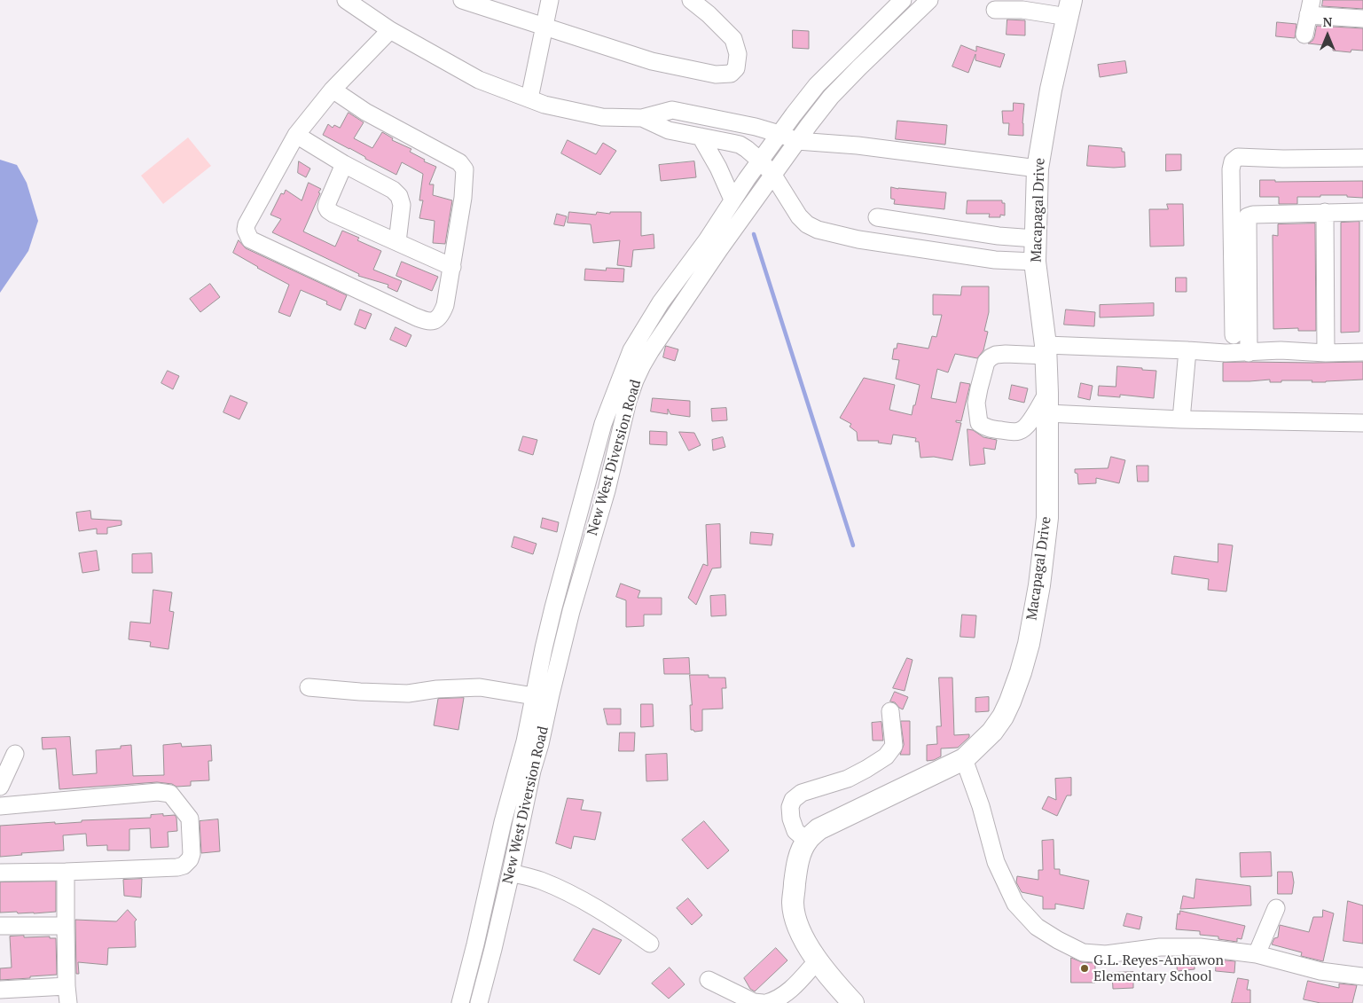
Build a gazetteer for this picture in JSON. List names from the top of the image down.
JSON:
{
  "streets": {
    "main road": ["Macapagal Drive"],
    "street": ["New West Diversion Road"]
  },
  "places": ["G.L. Reyes-Anhawon Elementary School"],
  "north": "top"
}
